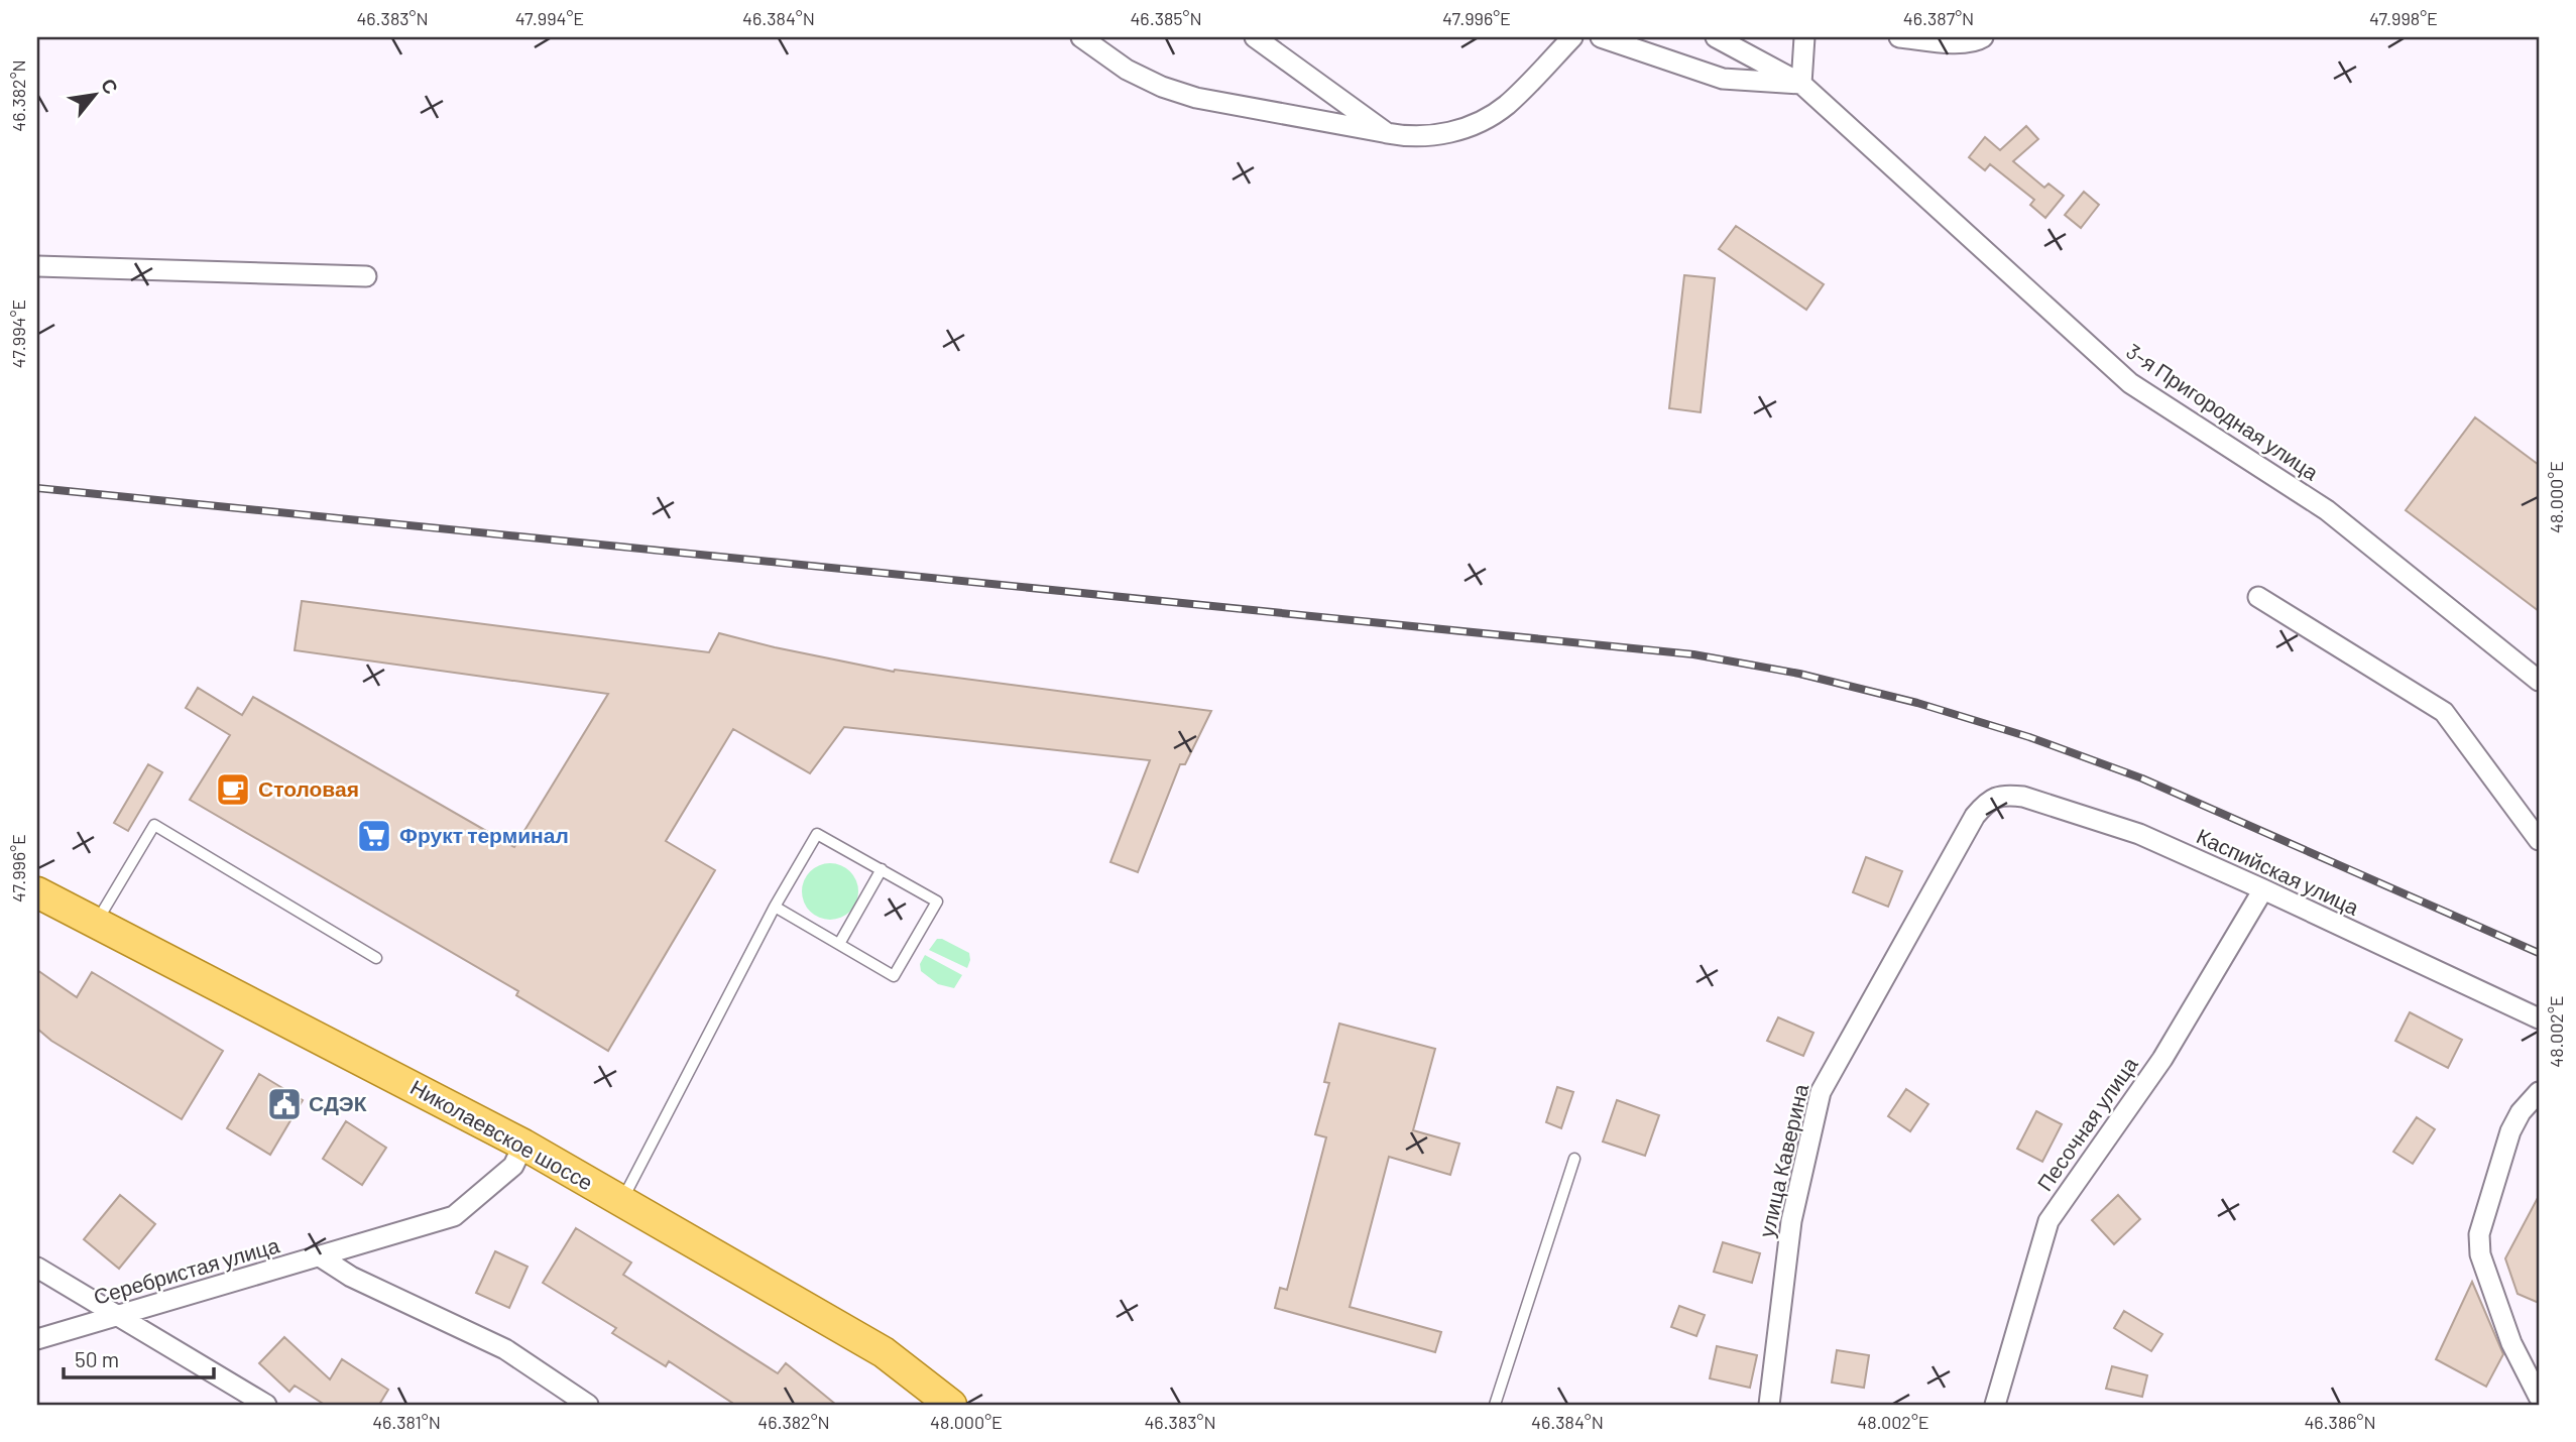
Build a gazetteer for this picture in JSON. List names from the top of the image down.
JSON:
{
  "streets": {
    "main road": ["Николаевское шоссе"],
    "street": [
      "3-я Пригородная улица",
      "Каспийская улица",
      "Песочная улица",
      "улица Каверина",
      "Серебристая улица"
    ]
  },
  "crossings": [
    ["Каспийская улица", "Песочная улица"],
    ["Каспийская улица", "улица Каверина"],
    ["Николаевское шоссе", "Серебристая улица"]
  ],
  "places": {
    "cafe": ["Столовая"],
    "supermarket": ["Фрукт терминал"],
    "public building": ["СДЭК"]
  },
  "scale_bar": "50 m",
  "north": "top right",
  "coordinates": [
    "46.383°N",
    "47.994°E",
    "46.384°N",
    "46.385°N",
    "47.996°E",
    "46.387°N",
    "47.998°E",
    "46.382°N",
    "48.000°E",
    "48.002°E",
    "46.381°N",
    "46.386°N"
  ]
}
